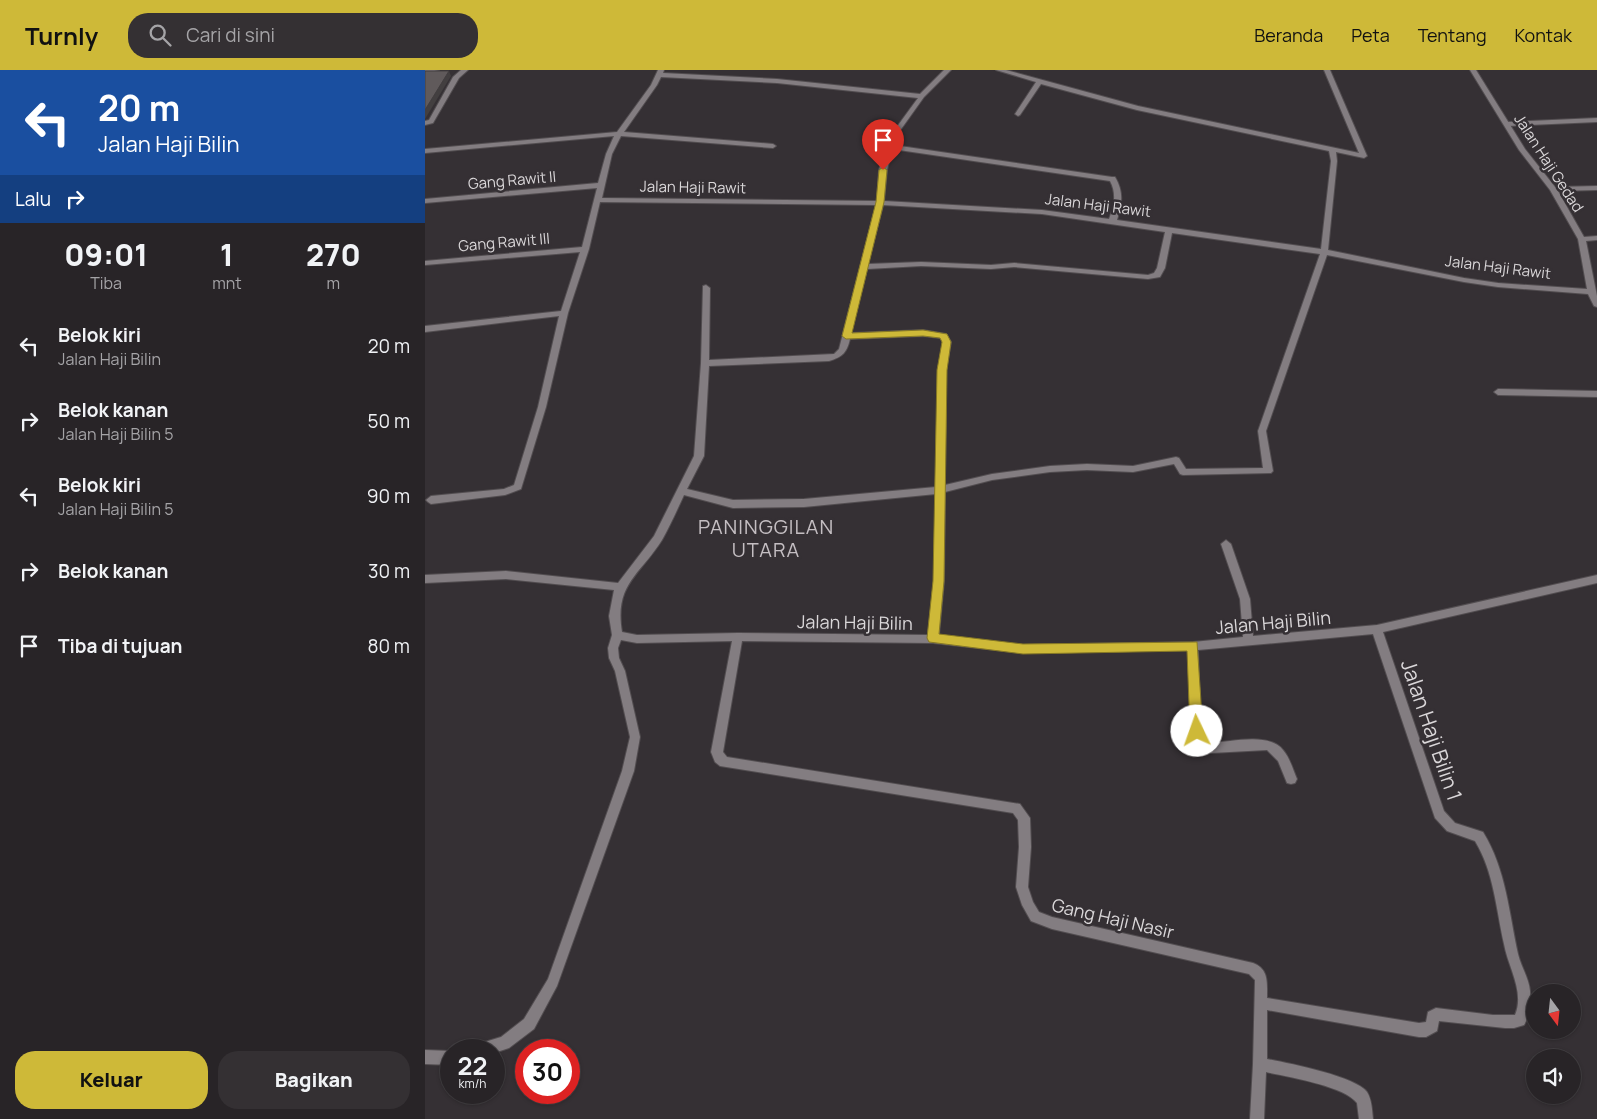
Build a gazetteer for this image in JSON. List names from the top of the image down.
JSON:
{
  "streets": {
    "street": [
      "Jalan Haji Gedad",
      "Gang Rawit II",
      "Jalan Haji Rawit",
      "Gang Rawit III",
      "Jalan Haji Bilin",
      "Jalan Haji Bilin 1",
      "Gang Haji Nasir"
    ]
  },
  "crossings": [
    ["Jalan Haji Gedad", "Jalan Haji Rawit"],
    ["Jalan Haji Bilin", "Jalan Haji Bilin 1"],
    ["Jalan Haji Bilin", "Gang Haji Nasir"],
    ["Jalan Haji Bilin 1", "Gang Haji Nasir"]
  ],
  "districts": ["PANINGGILAN UTARA"],
  "north": "bottom",
  "page": {
    "header": "Turnly",
    "search": "Cari di sini",
    "nav": [
      "Beranda",
      "Peta",
      "Tentang",
      "Kontak"
    ],
    "turn": ["20 m", "Jalan Haji Bilin"],
    "then": "Lalu",
    "eta": [
      "09:01",
      "Tiba",
      "1",
      "mnt",
      "270",
      "m"
    ],
    "list": [
      {
        "name": "Belok kiri",
        "note": "Jalan Haji Bilin",
        "value": "20 m"
      },
      {
        "name": "Belok kanan",
        "note": "Jalan Haji Bilin 5",
        "value": "50 m"
      },
      {
        "name": "Belok kiri",
        "note": "Jalan Haji Bilin 5",
        "value": "90 m"
      },
      {
        "name": "Belok kanan",
        "value": "30 m"
      },
      {
        "name": "Tiba di tujuan",
        "value": "80 m"
      }
    ],
    "speed": "22 km/h",
    "limit": "30",
    "buttons": ["Keluar", "Bagikan"]
  }
}
